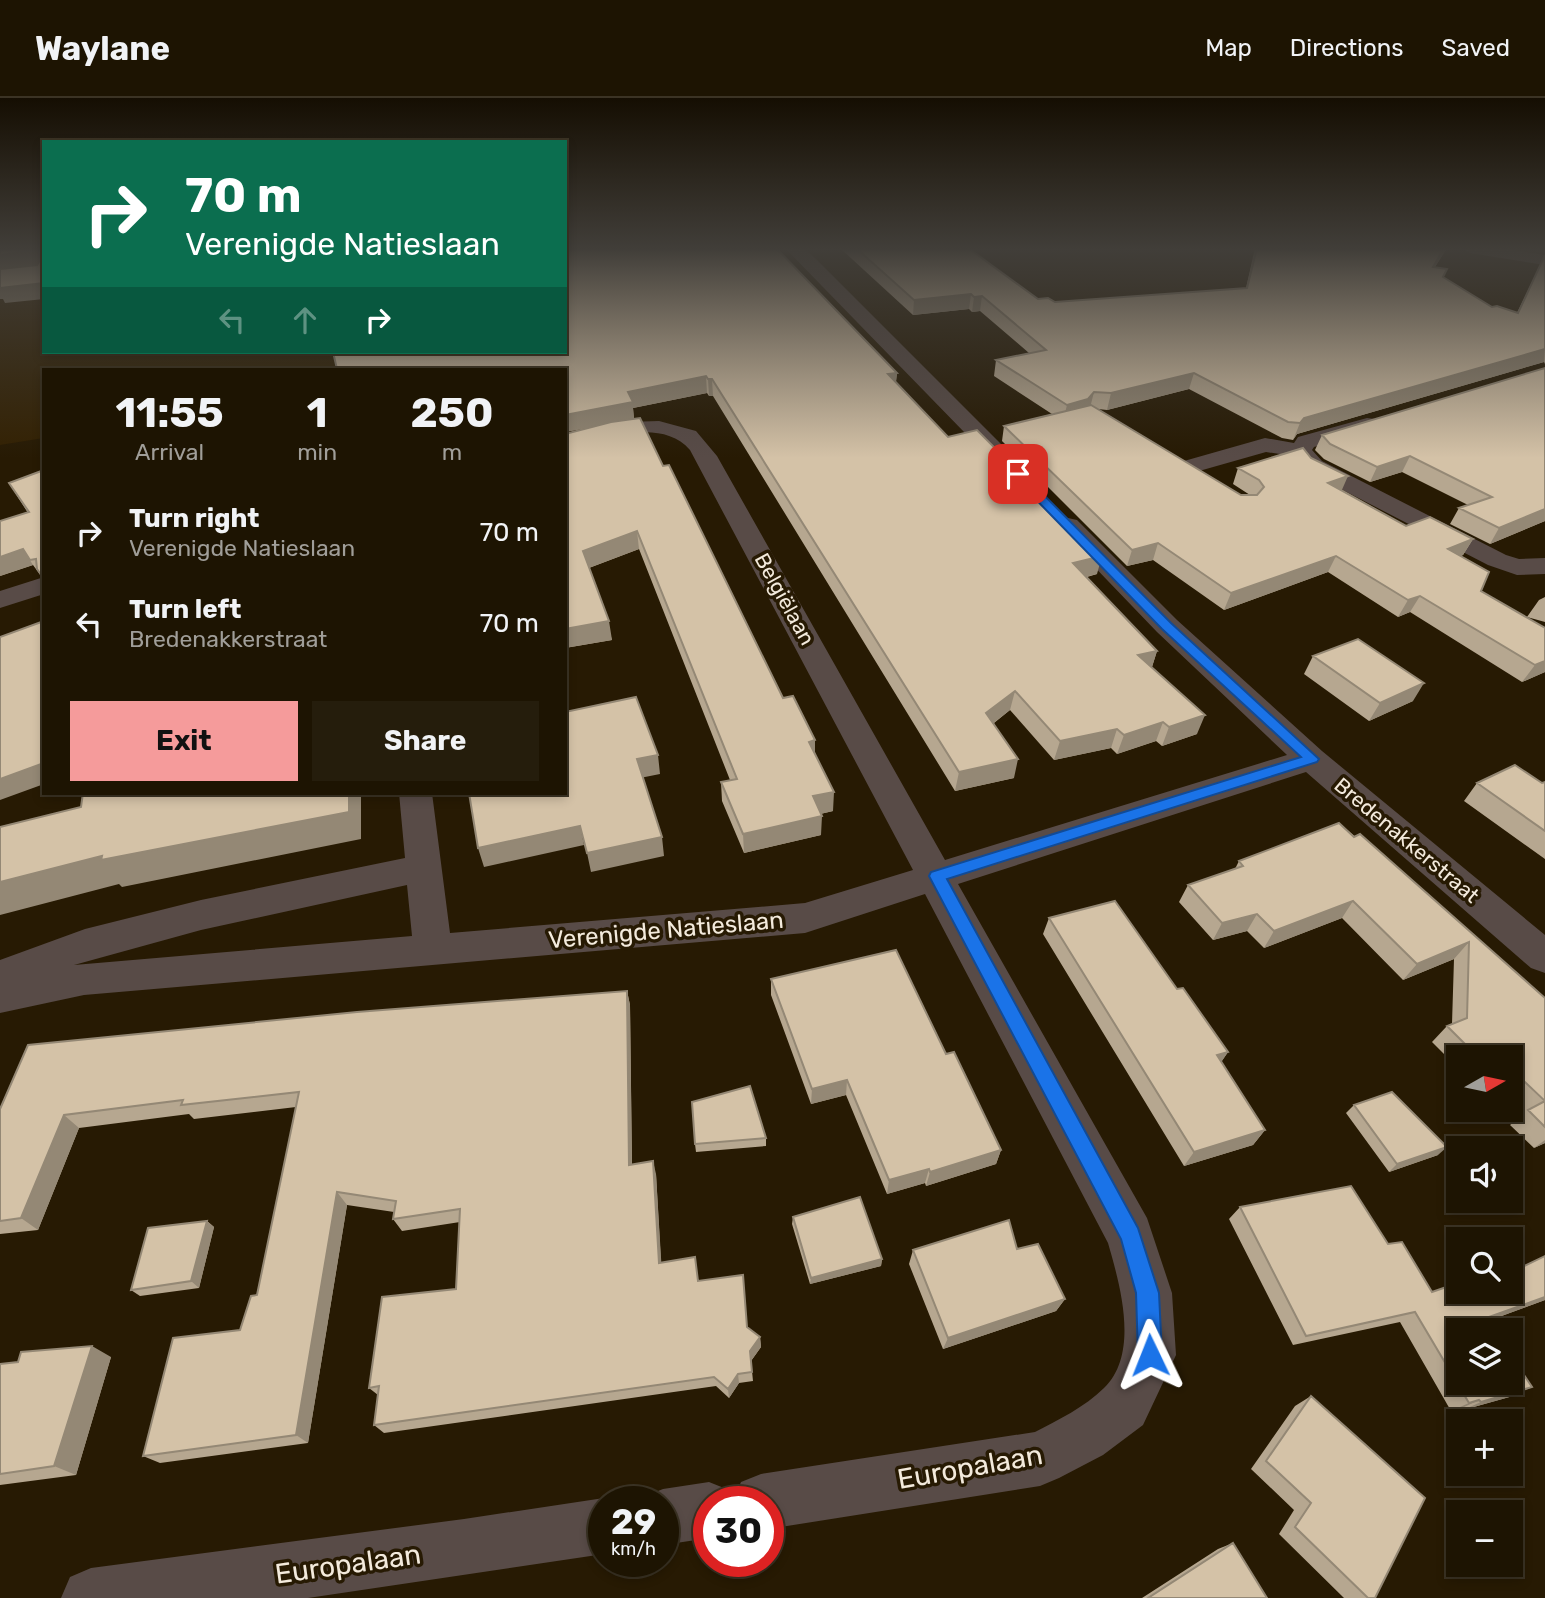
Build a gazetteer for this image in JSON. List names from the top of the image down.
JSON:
{
  "streets": {
    "street": [
      "Belgiëlaan",
      "Bredenakkerstraat",
      "Verenigde Natieslaan",
      "Europalaan"
    ]
  },
  "crossings": [
    ["Belgiëlaan", "Verenigde Natieslaan"],
    ["Belgiëlaan", "Europalaan"],
    ["Bredenakkerstraat", "Verenigde Natieslaan"],
    ["Verenigde Natieslaan", "Europalaan"]
  ],
  "north": "right",
  "page": {
    "header": "Waylane",
    "nav": ["Map", "Directions", "Saved"],
    "turn": ["70 m", "Verenigde Natieslaan"],
    "eta": [
      "11:55",
      "Arrival",
      "1",
      "min",
      "250",
      "m"
    ],
    "list": [
      {
        "name": "Turn right",
        "note": "Verenigde Natieslaan",
        "value": "70 m"
      },
      {
        "name": "Turn left",
        "note": "Bredenakkerstraat",
        "value": "70 m"
      }
    ],
    "buttons": ["Exit", "Share"],
    "map_buttons": ["+", "−"],
    "speed": "29 km/h",
    "limit": "30"
  }
}
